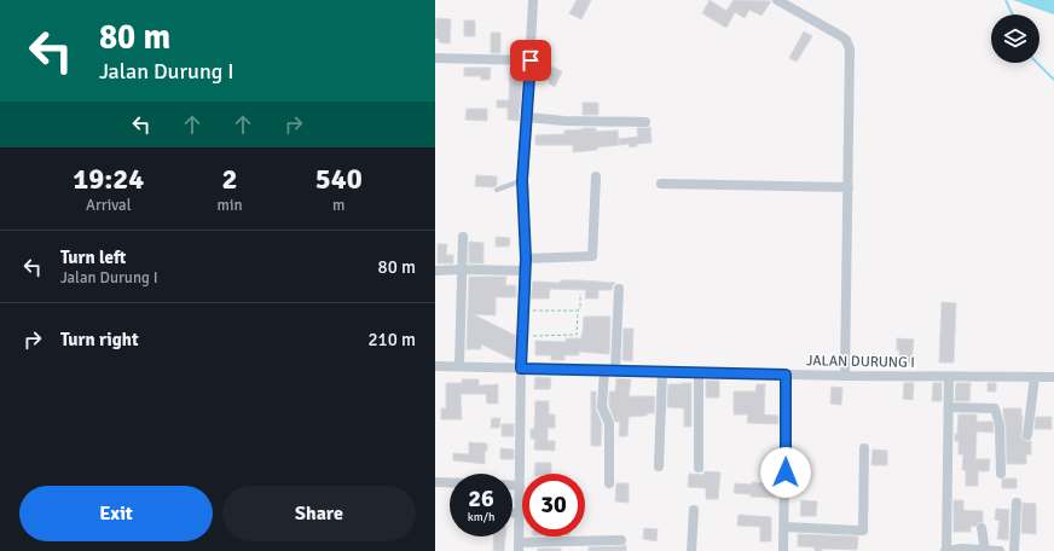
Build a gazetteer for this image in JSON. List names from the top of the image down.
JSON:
{
  "streets": {
    "street": ["JALAN DURUNG I"]
  },
  "page": {
    "turn": ["80 m", "Jalan Durung I"],
    "eta": [
      "19:24",
      "Arrival",
      "2",
      "min",
      "540",
      "m"
    ],
    "list": [
      {
        "name": "Turn left",
        "note": "Jalan Durung I",
        "value": "80 m"
      },
      {
        "name": "Turn right",
        "value": "210 m"
      }
    ],
    "speed": "26 km/h",
    "limit": "30",
    "buttons": ["Exit", "Share"]
  }
}
